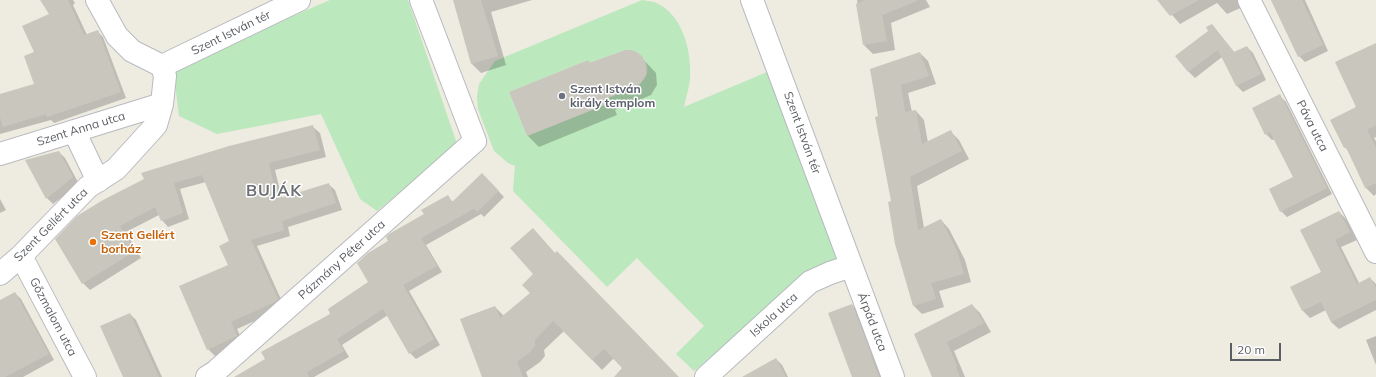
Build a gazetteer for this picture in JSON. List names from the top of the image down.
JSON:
{
  "streets": {
    "street": [
      "Szent István tér",
      "Páva utca",
      "Szent Anna utca",
      "Szent Gellért utca",
      "Pázmány Péter utca",
      "Iskola utca",
      "Gőzmalom utca",
      "Árpád utca"
    ]
  },
  "crossings": [
    ["Szent István tér", "Szent Gellért utca"],
    ["Szent István tér", "Iskola utca"],
    ["Szent István tér", "Árpád utca"],
    ["Szent Anna utca", "Szent Gellért utca"],
    ["Szent Gellért utca", "Gőzmalom utca"],
    ["Iskola utca", "Árpád utca"]
  ],
  "districts": ["BUJÁK"],
  "places": ["Szent István király templom", "Szent Gellért borház"],
  "scale_bar": "20 m"
}
